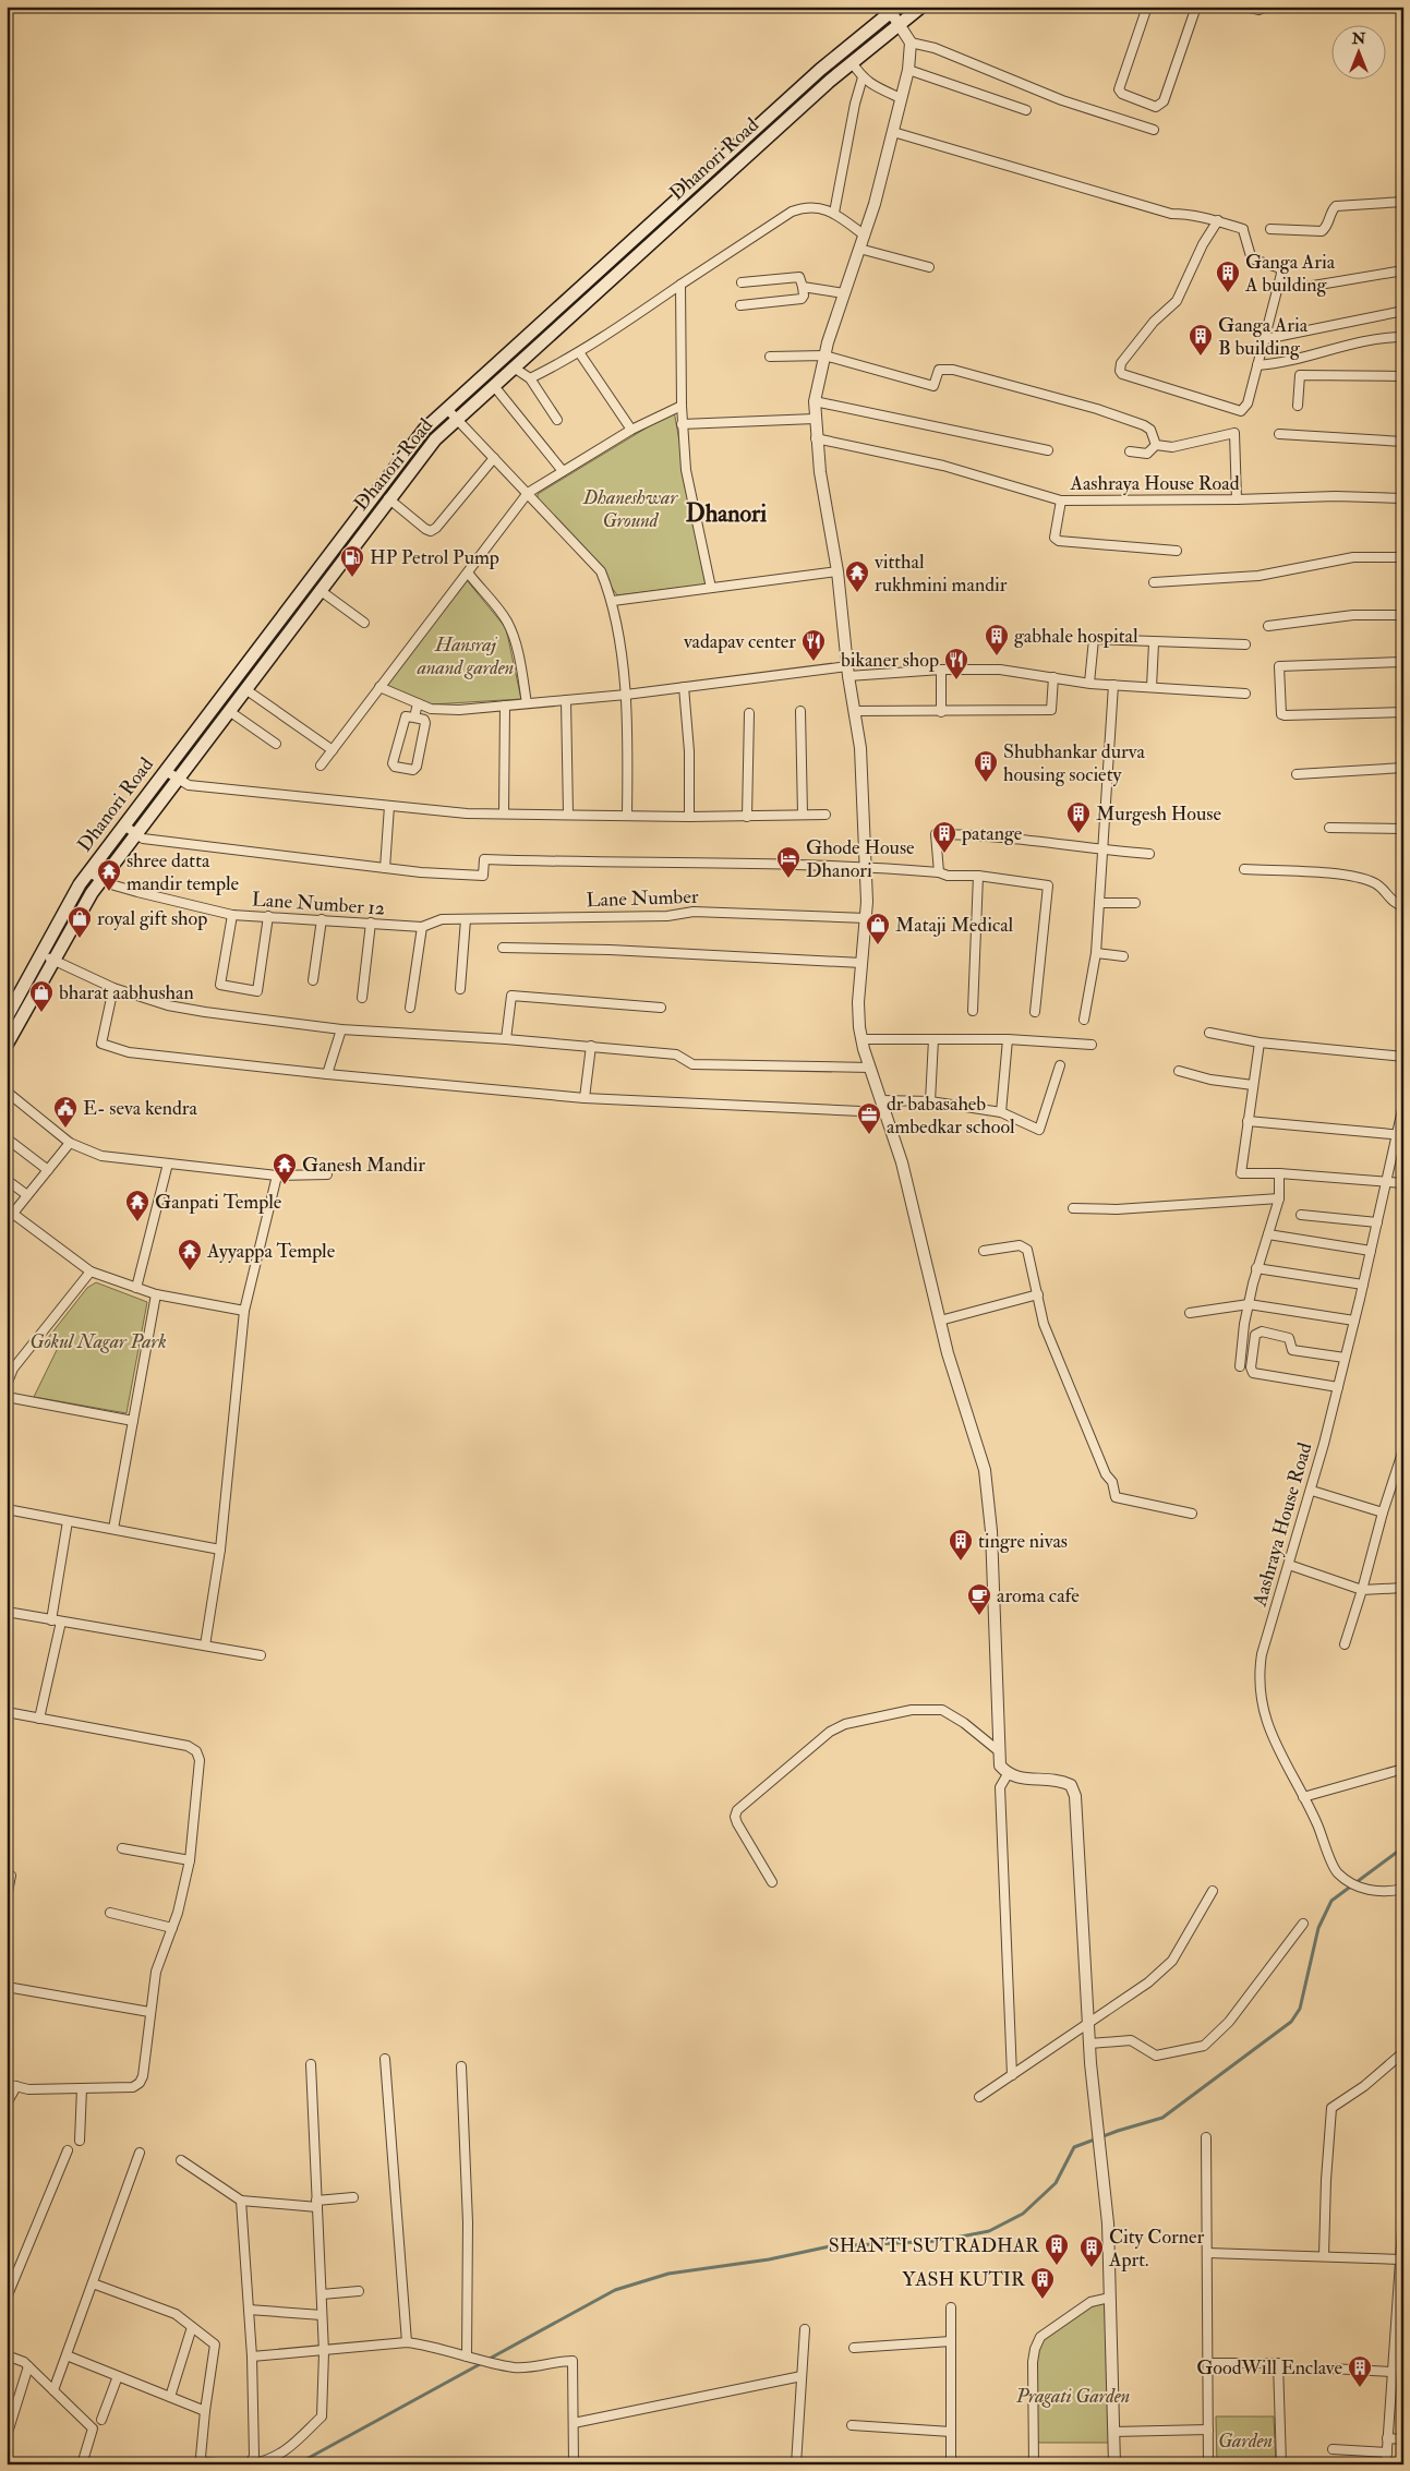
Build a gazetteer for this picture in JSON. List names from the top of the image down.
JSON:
{
  "streets": {
    "main road": ["Dhanori Road"],
    "street": ["Aashraya House Road", "Lane Number", "Lane Number 12"]
  },
  "crossings": [
    ["Dhanori Road", "Lane Number 12"],
    ["Lane Number", "Lane Number 12"]
  ],
  "districts": ["Dhanori"],
  "parks": [
    "Dhaneshwar Ground",
    "Hansraj anand garden",
    "Gokul Nagar Park",
    "Pragati Garden",
    "Garden"
  ],
  "places": {
    "building": [
      "Ganga Aria A building",
      "Ganga Aria B building",
      "gabhale hospital",
      "Shubhankar durva housing society",
      "Murgesh House",
      "patange",
      "tingre nivas",
      "SHANTI SUTRADHAR",
      "City Corner Aprt.",
      "YASH KUTIR",
      "GoodWill Enclave"
    ],
    "fuel station": ["HP Petrol Pump"],
    "temple": [
      "vitthal rukhmini mandir",
      "shree datta mandir temple",
      "Ganesh Mandir",
      "Ganpati Temple",
      "Ayyappa Temple"
    ],
    "restaurant": ["vadapav center", "bikaner shop"],
    "hotel": ["Ghode House Dhanori"],
    "shop": ["royal gift shop", "Mataji Medical", "bharat aabhushan"],
    "public building": ["E- seva kendra"],
    "office": ["dr babasaheb ambedkar school"],
    "cafe": ["aroma cafe"]
  },
  "north": "top"
}
